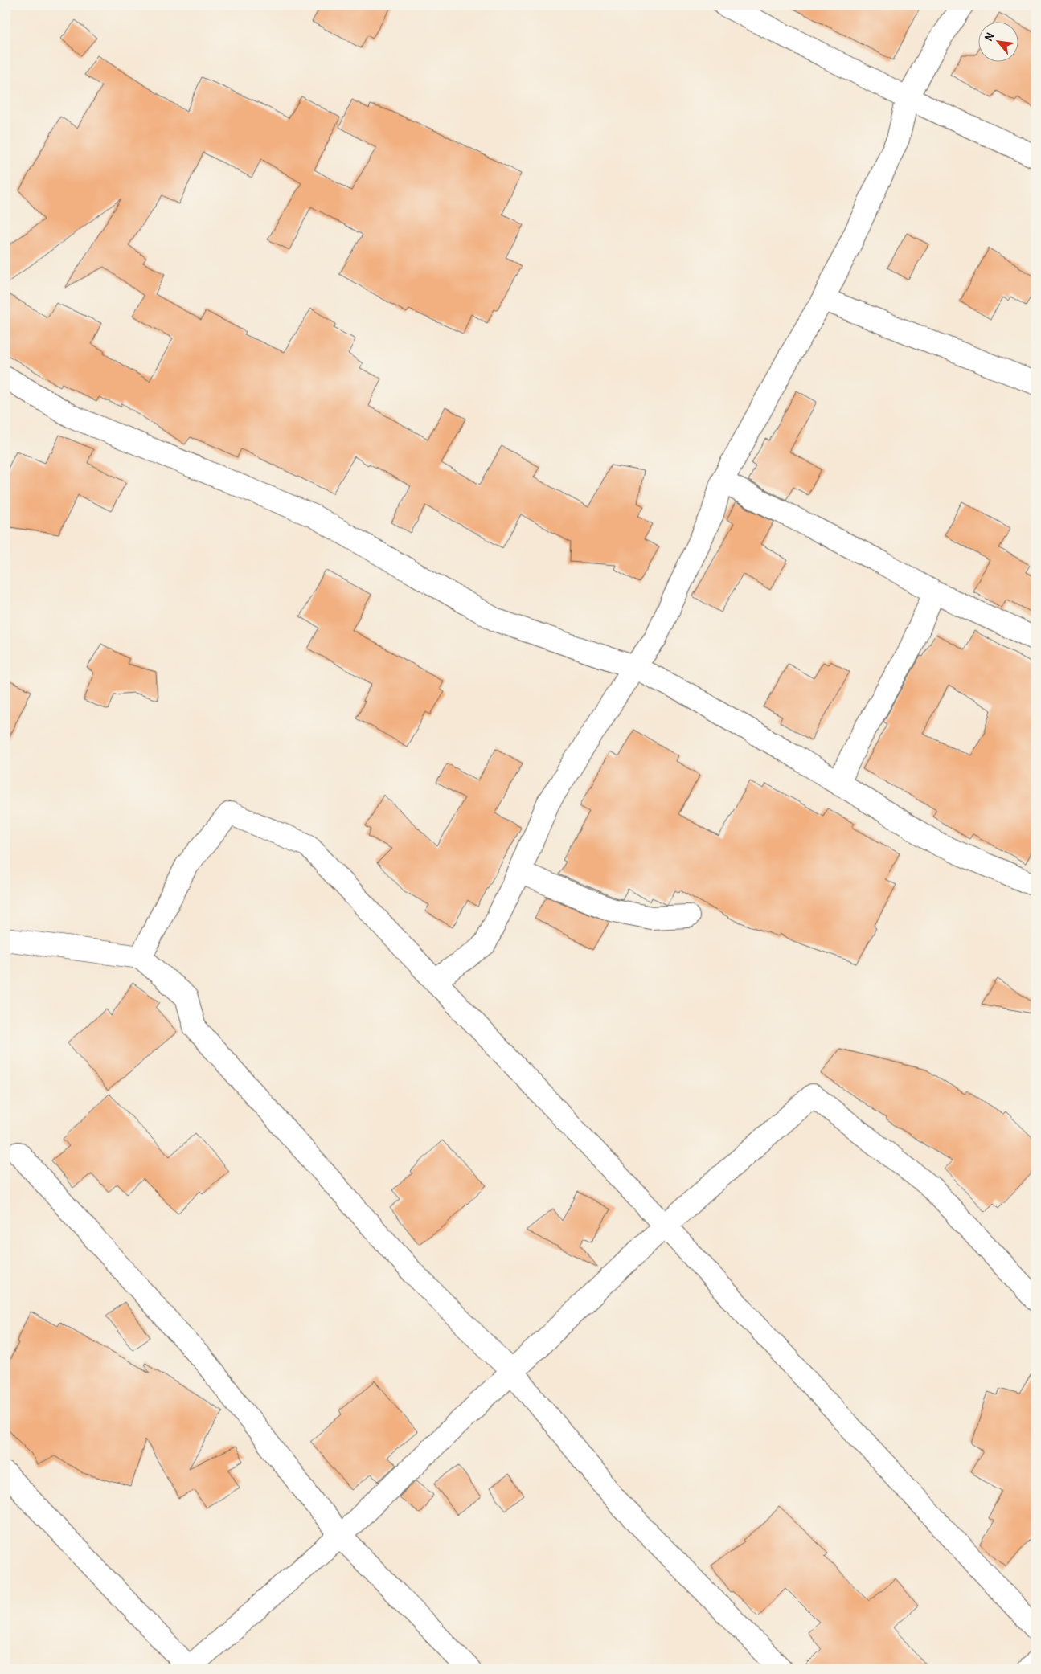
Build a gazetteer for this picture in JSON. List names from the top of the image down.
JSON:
{
  "north": "top left"
}
